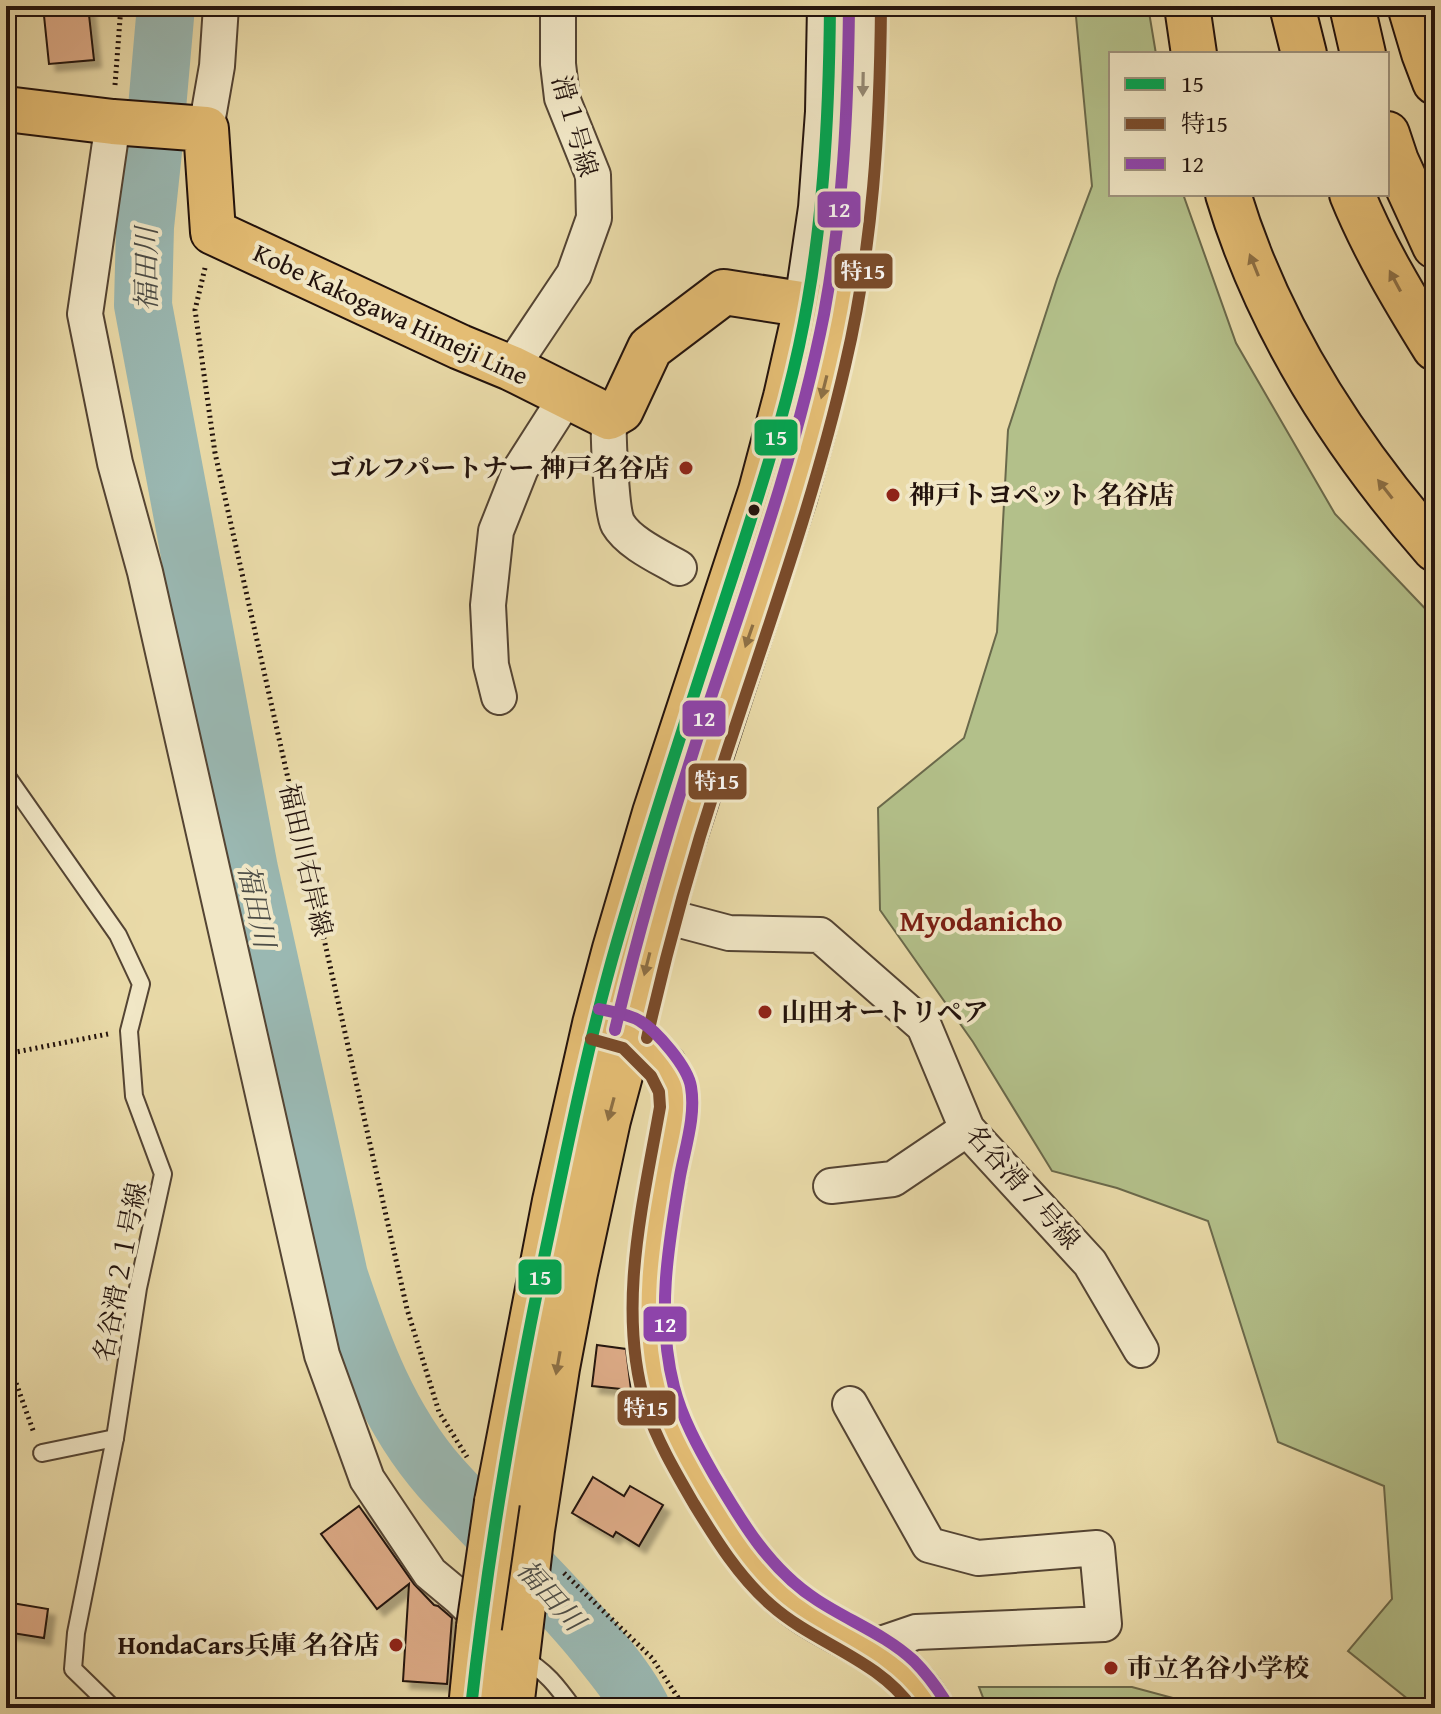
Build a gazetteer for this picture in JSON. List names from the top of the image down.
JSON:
{
  "streets": {
    "main road": ["Kobe Kakogawa Himeji Line"],
    "street": ["滑１号線", "名谷滑７号線"],
    "lane": ["名谷滑２１号線"],
    "path": ["福田川右岸線"]
  },
  "crossings": [
    ["滑１号線", "Kobe Kakogawa Himeji Line"],
    ["Kobe Kakogawa Himeji Line", "福田川右岸線"]
  ],
  "districts": ["Myodanicho"],
  "water": ["福田川"],
  "places": [
    "ゴルフパートナー 神戸名谷店",
    "神戸トヨペット 名谷店",
    "山田オートリペア",
    "HondaCars兵庫 名谷店",
    "市立名谷小学校"
  ],
  "lines": ["transit line 15", "transit line 特15", "transit line 12"],
  "legend": ["15", "特15", "12"]
}
